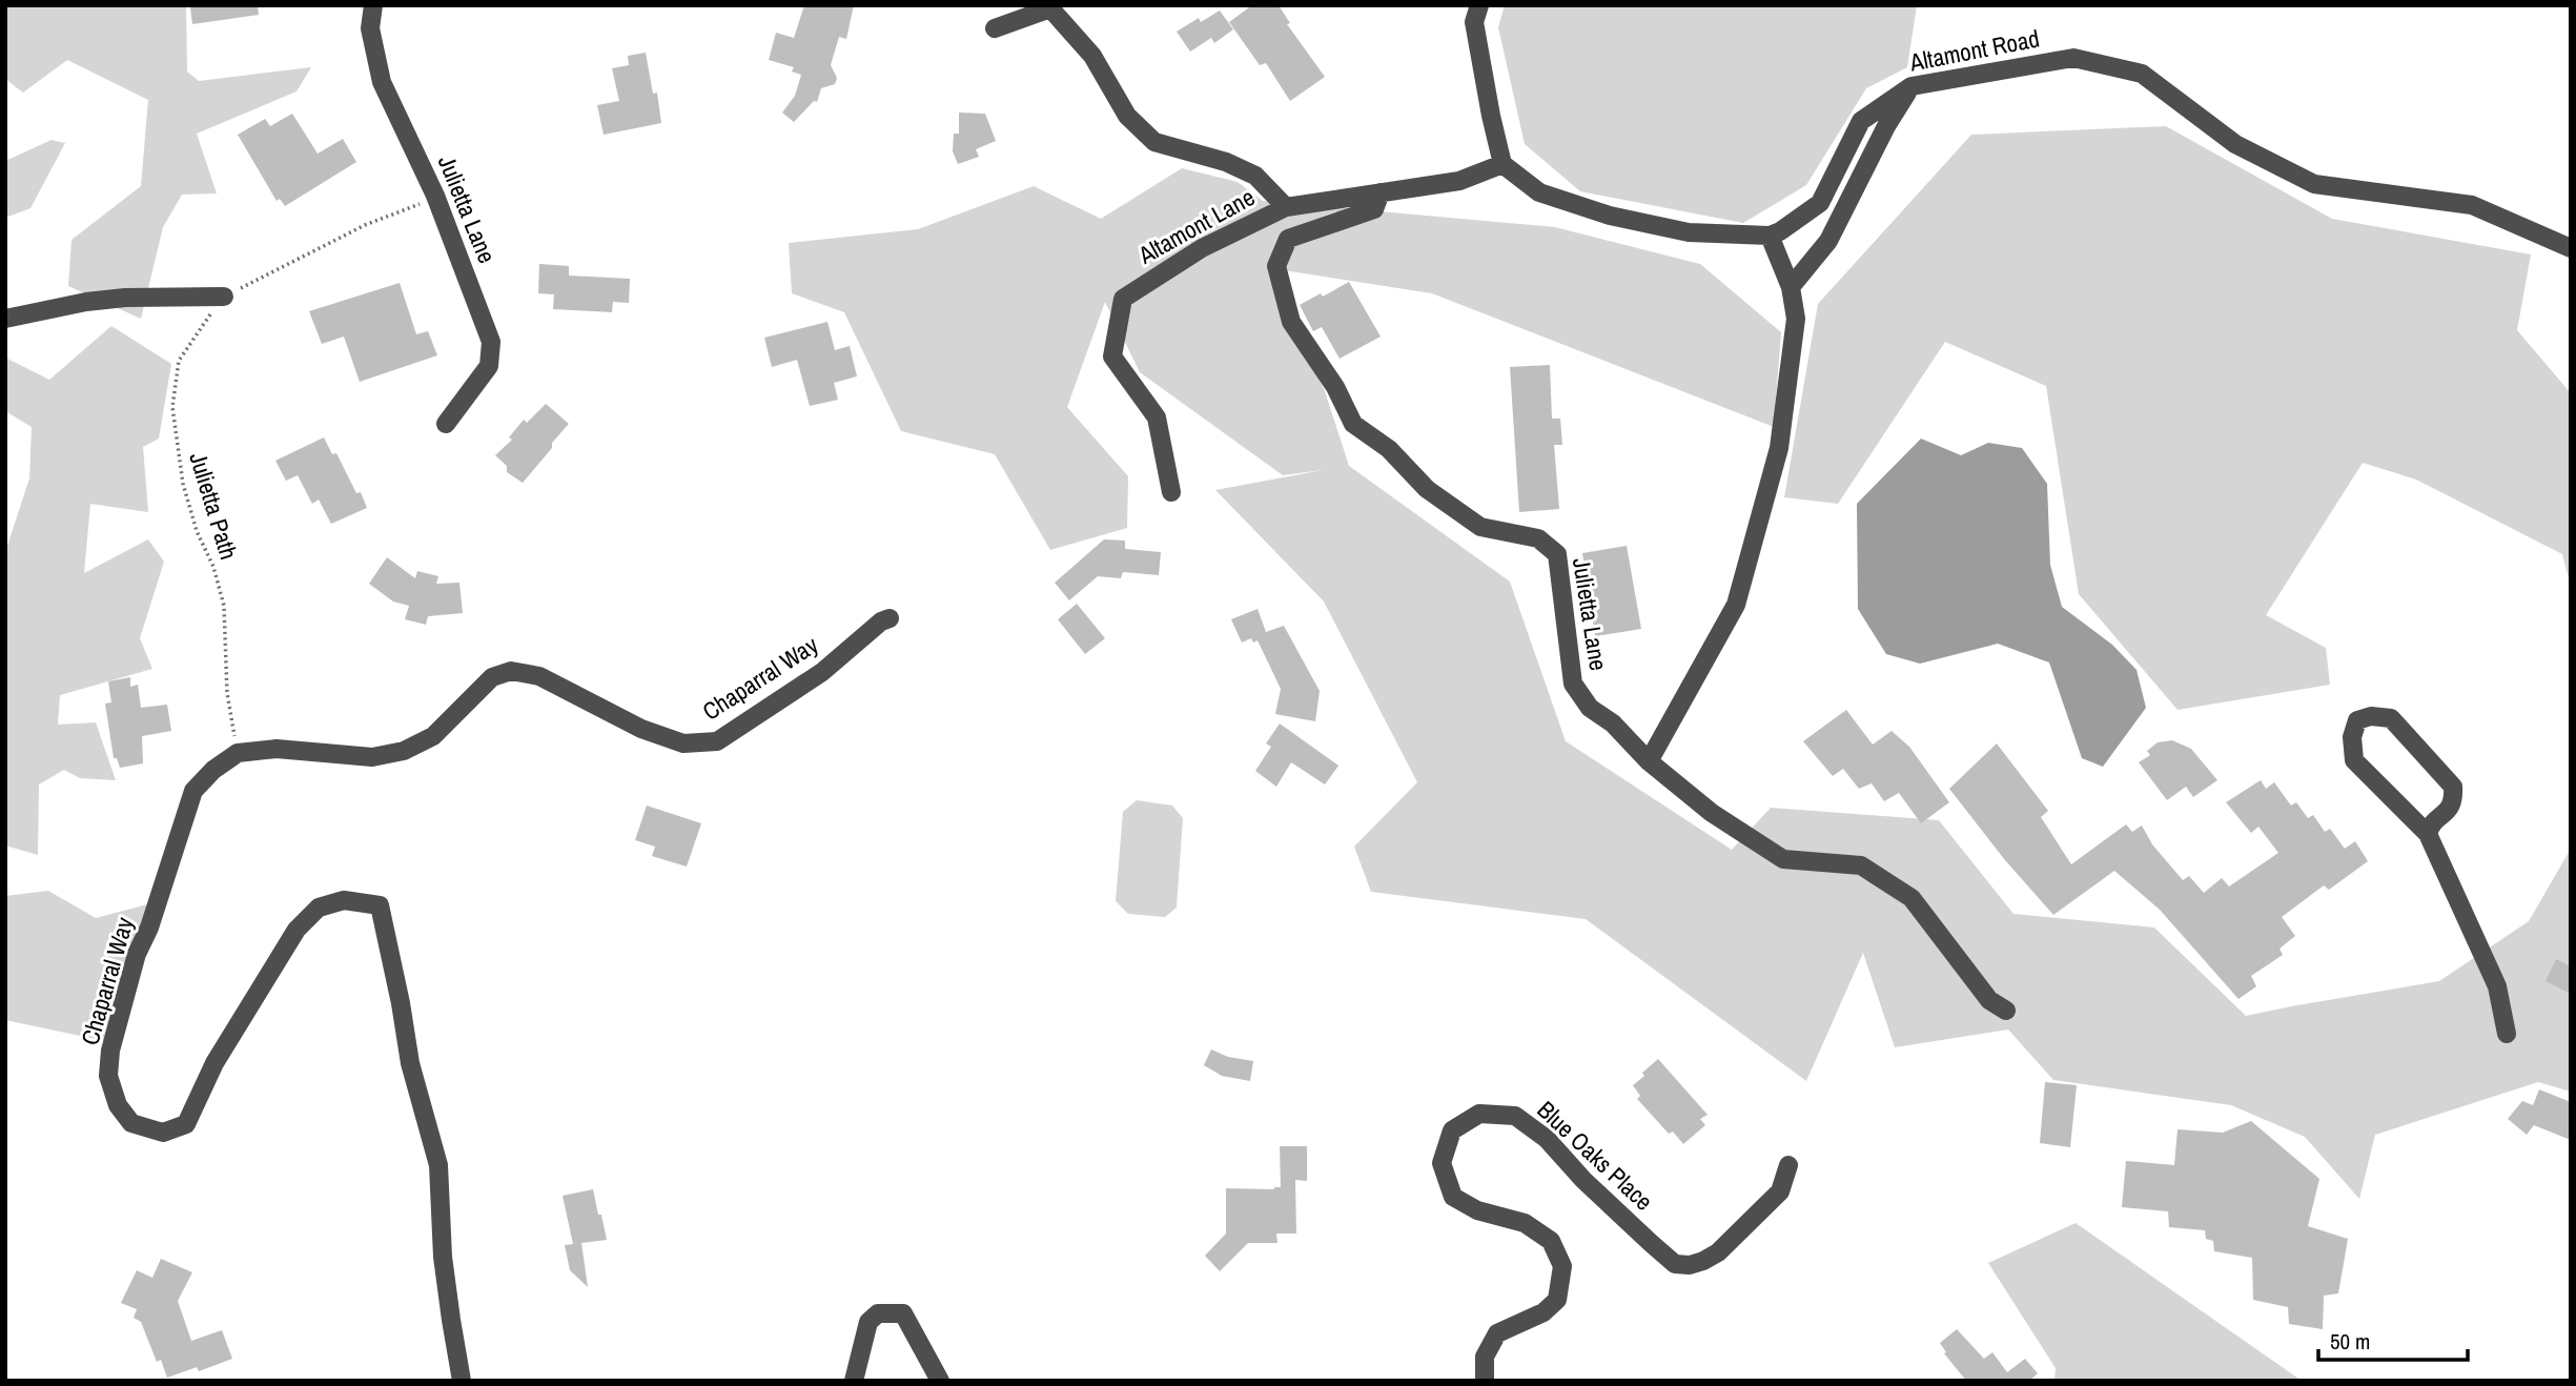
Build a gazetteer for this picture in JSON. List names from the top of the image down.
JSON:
{
  "streets": {
    "street": [
      "Altamont Road",
      "Julietta Lane",
      "Altamont Lane",
      "Chaparral Way",
      "Blue Oaks Place"
    ],
    "path": ["Julietta Path"]
  },
  "crossings": [
    ["Julietta Lane", "Altamont Lane"],
    ["Julietta Lane", "Julietta Path"],
    ["Julietta Path", "Chaparral Way"]
  ],
  "scale_bar": "50 m"
}
